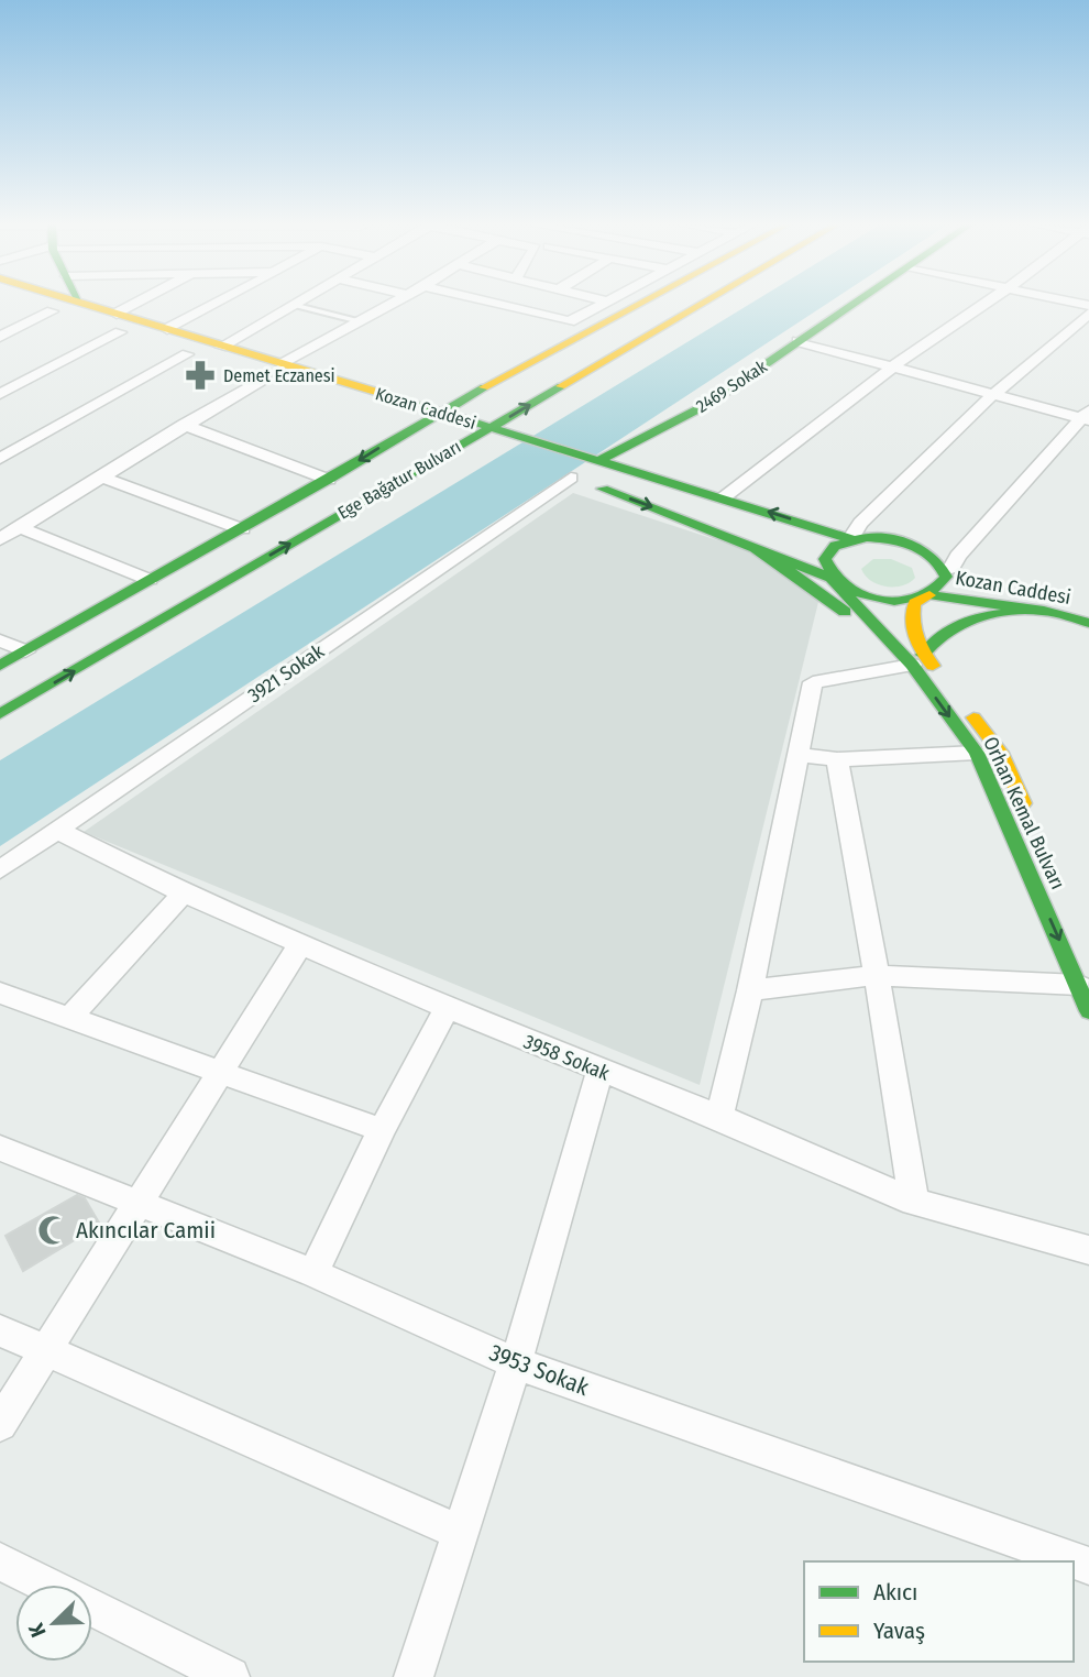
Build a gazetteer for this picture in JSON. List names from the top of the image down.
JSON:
{
  "streets": {
    "main road": [
      "2469 Sokak",
      "Kozan Caddesi",
      "Ege Bağatur Bulvarı",
      "Orhan Kemal Bulvarı"
    ],
    "street": ["3921 Sokak", "3958 Sokak", "3953 Sokak"]
  },
  "crossings": [
    ["2469 Sokak", "Kozan Caddesi"],
    ["Kozan Caddesi", "Ege Bağatur Bulvarı"],
    ["3921 Sokak", "3958 Sokak"]
  ],
  "places": {
    "pharmacy": ["Demet Eczanesi"],
    "mosque": ["Akıncılar Camii"]
  },
  "legend": ["Akıcı", "Yavaş"],
  "north": "bottom left"
}
